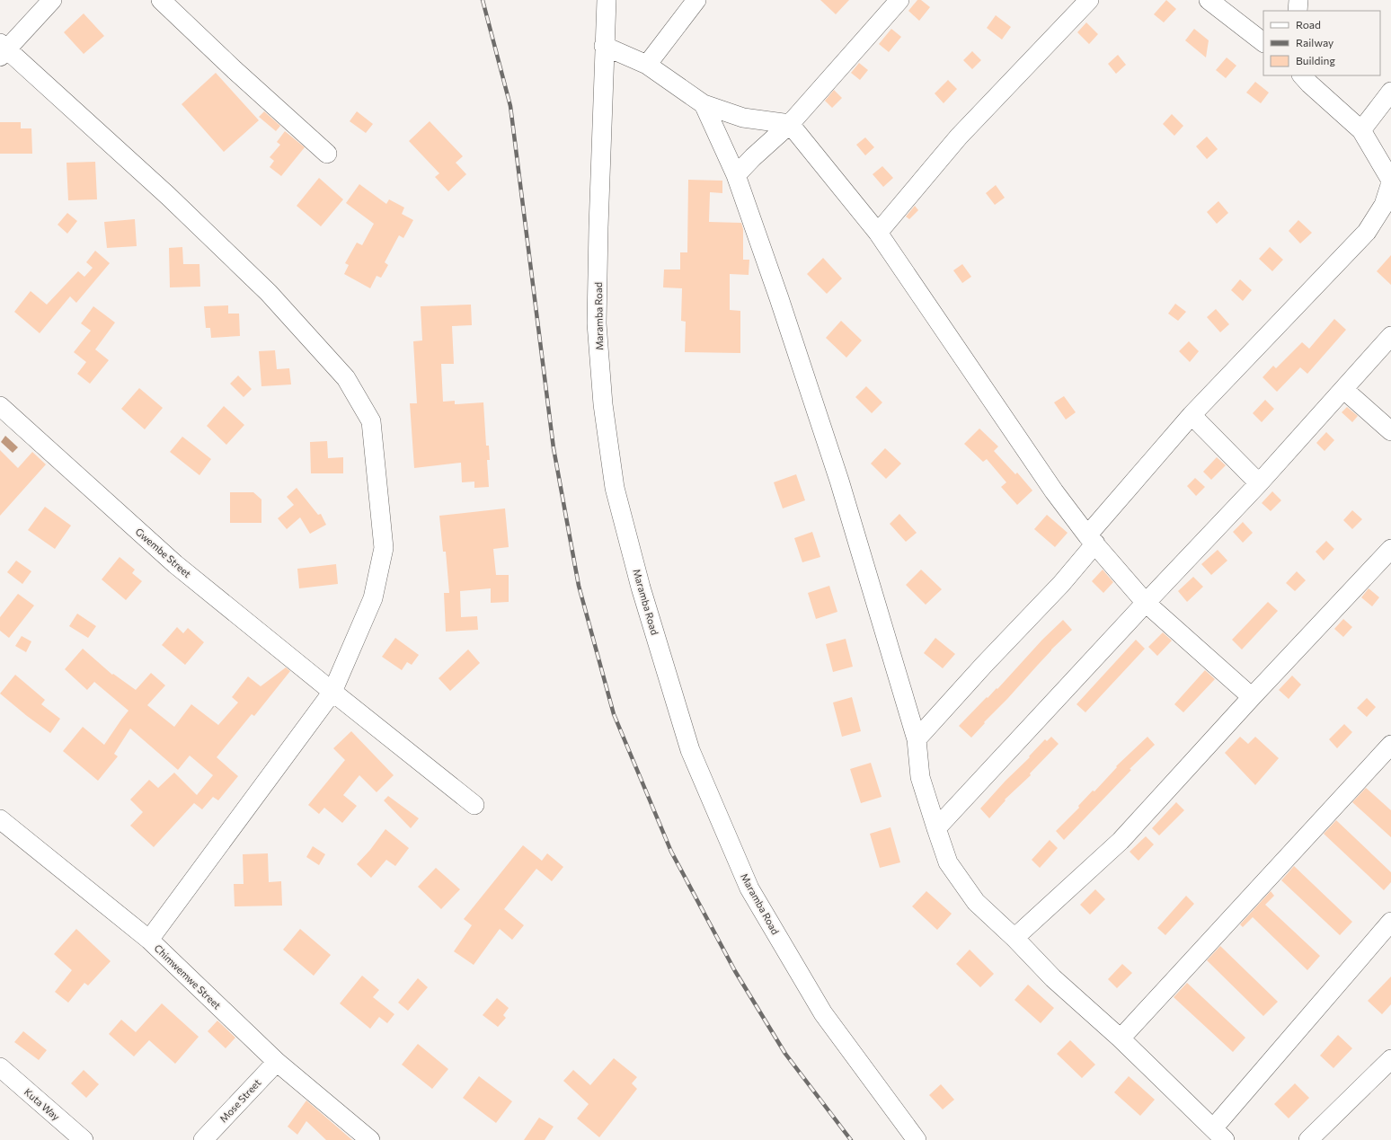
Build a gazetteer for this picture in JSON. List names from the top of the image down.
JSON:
{
  "streets": {
    "street": [
      "Maramba Road",
      "Gwembe Street",
      "Chimwemwe Street",
      "Mose Street",
      "Kuta Way"
    ]
  },
  "crossings": [
    ["Chimwemwe Street", "Mose Street"]
  ],
  "legend": ["Road", "Railway", "Building"]
}
